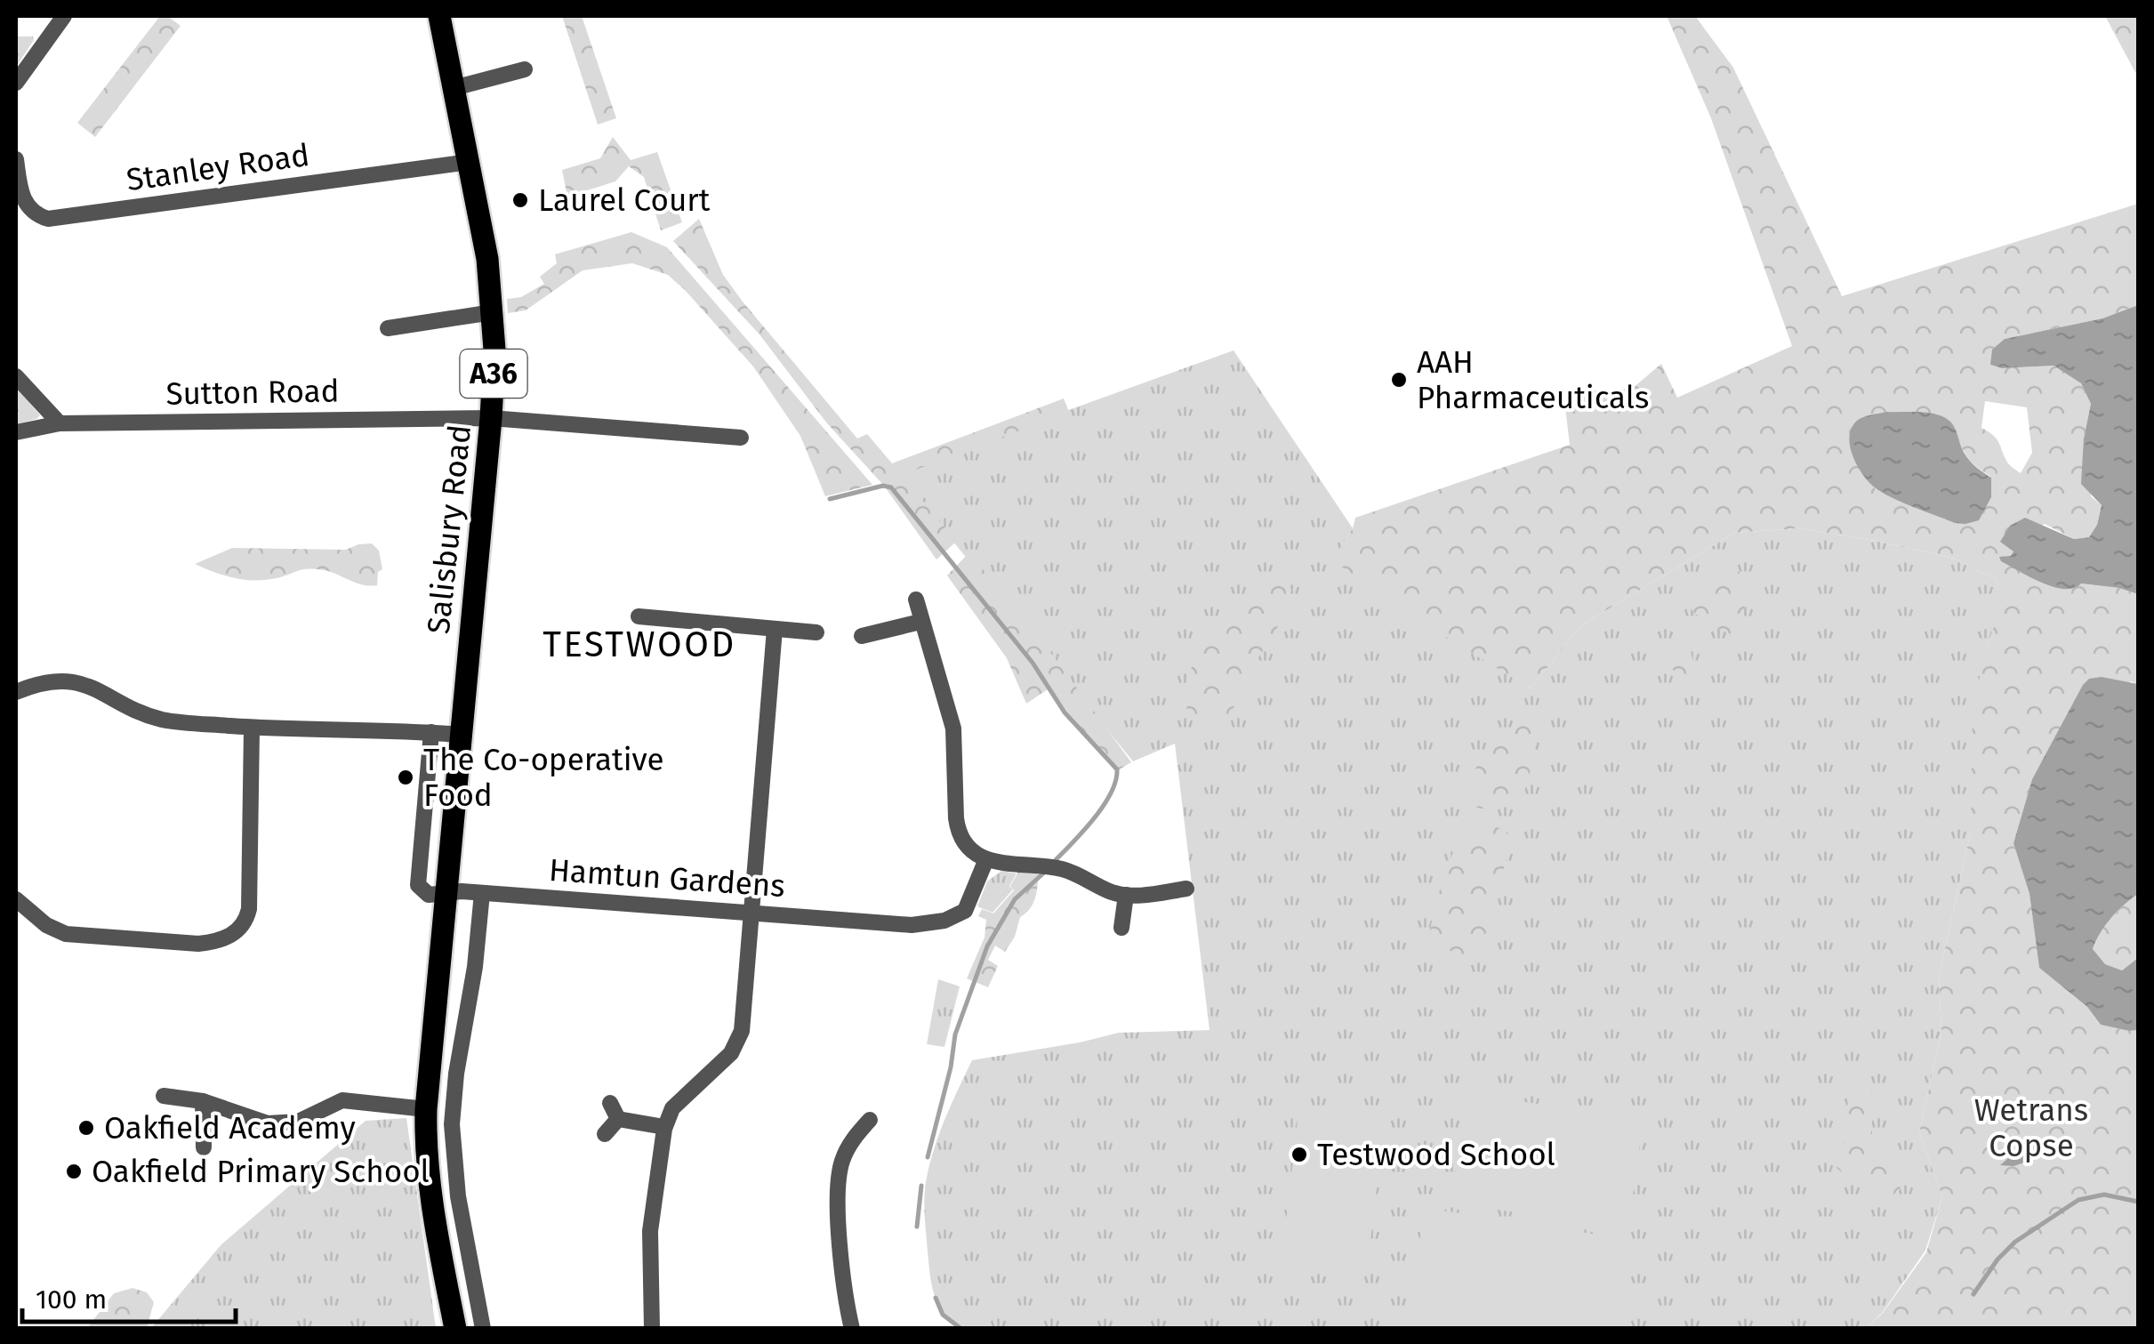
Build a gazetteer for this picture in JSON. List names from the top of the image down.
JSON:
{
  "streets": {
    "main road": ["A36", "Salisbury Road"],
    "street": ["Stanley Road", "Sutton Road", "Hamtun Gardens"]
  },
  "crossings": [
    ["Stanley Road", "Salisbury Road"],
    ["Sutton Road", "Salisbury Road"],
    ["Salisbury Road", "Hamtun Gardens"]
  ],
  "districts": ["TESTWOOD"],
  "parks": ["Wetrans Copse"],
  "places": [
    "Laurel Court",
    "AAH Pharmaceuticals",
    "The Co-operative Food",
    "Oakfield Academy",
    "Testwood School",
    "Oakfield Primary School"
  ],
  "scale_bar": "100 m"
}
